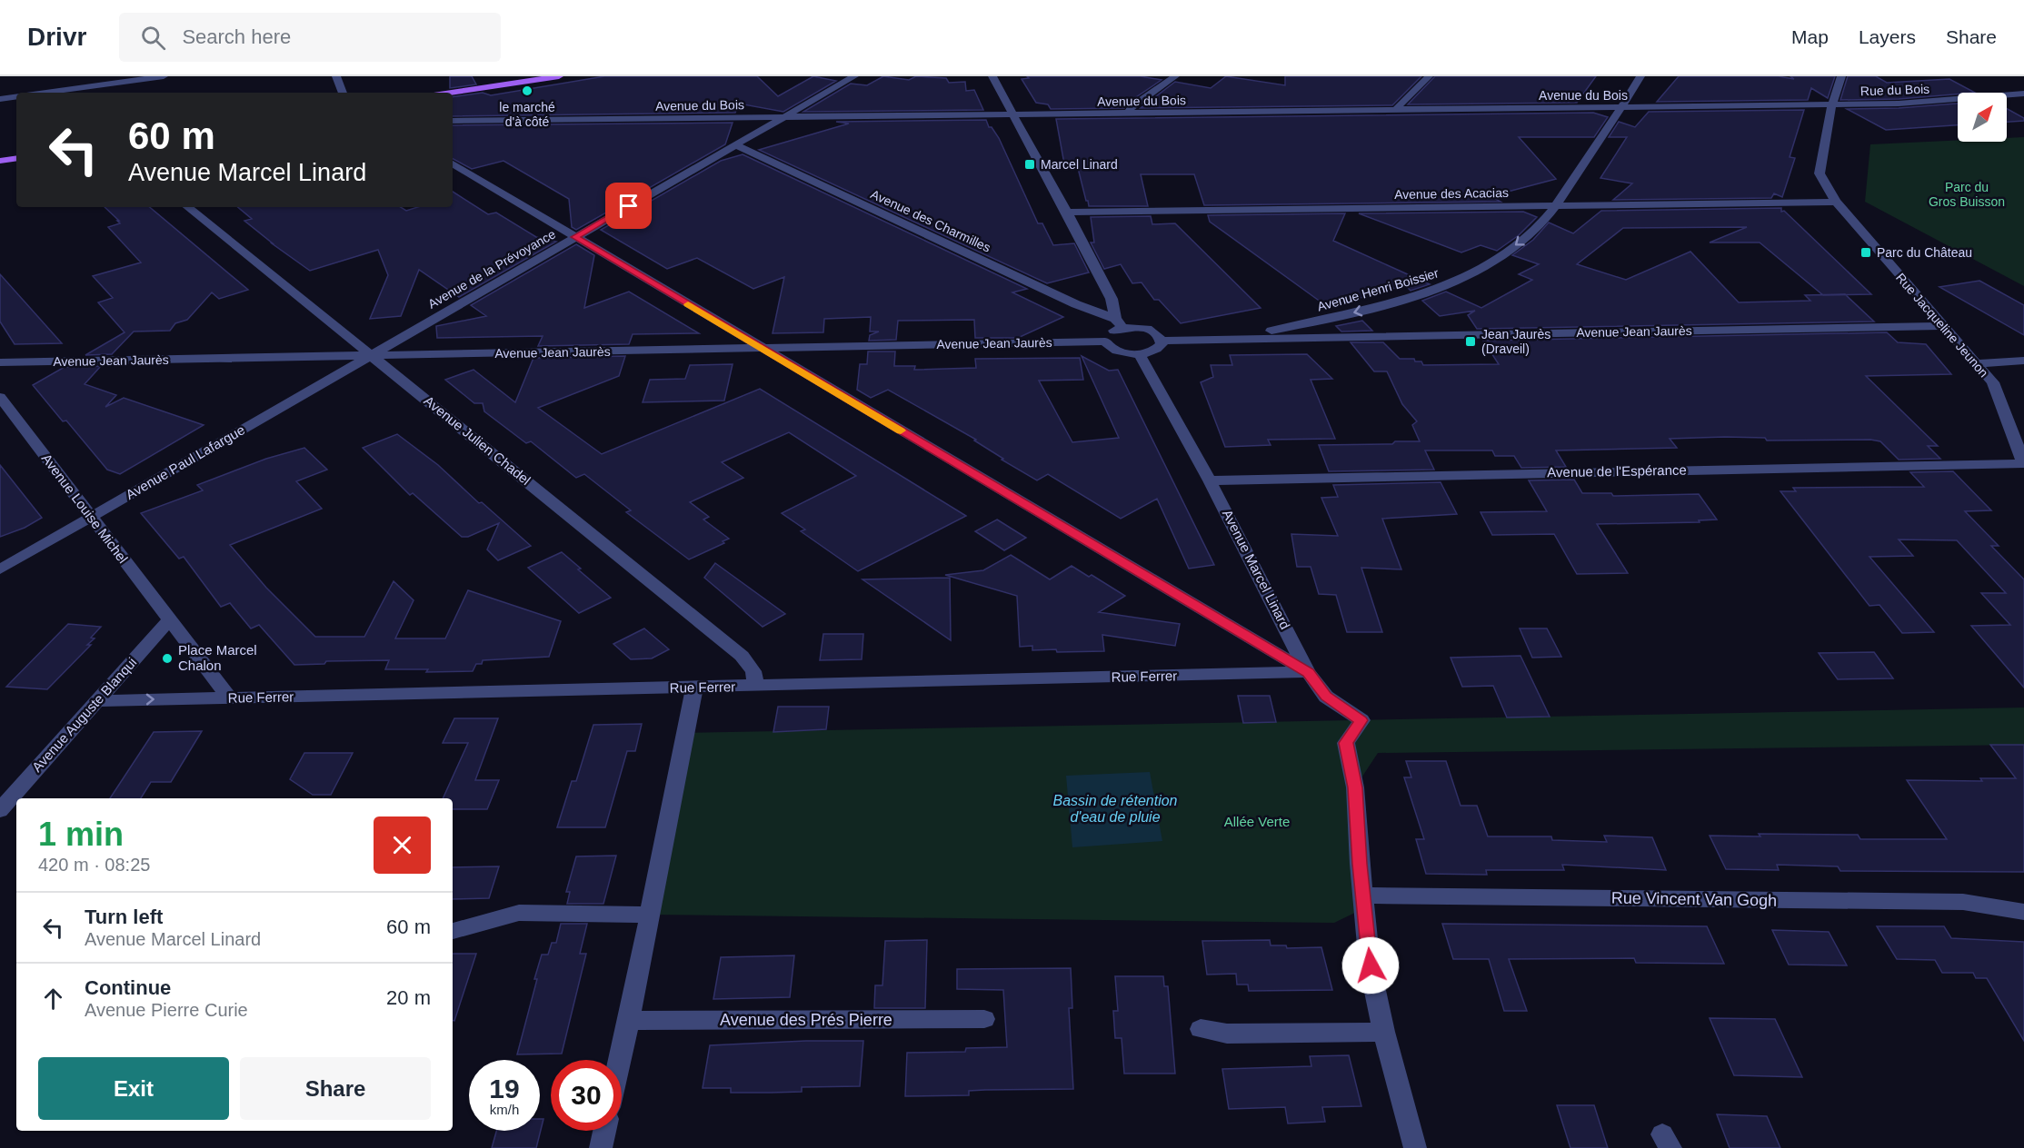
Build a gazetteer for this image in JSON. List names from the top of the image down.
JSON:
{
  "streets": {
    "street": [
      "Rue du Bois",
      "Avenue du Bois",
      "Avenue des Acacias",
      "Avenue des Charmilles",
      "Avenue de la Prévoyance",
      "Avenue Henri Boissier",
      "Rue Jacqueline Jeunon",
      "Avenue Jean Jaurès",
      "Avenue Julien Chadel",
      "Avenue Paul Lafargue",
      "Avenue de l'Espérance",
      "Avenue Louise Michel",
      "Avenue Marcel Linard",
      "Rue Ferrer",
      "Avenue Auguste Blanqui",
      "Rue Vincent Van Gogh",
      "Avenue des Prés Pierre"
    ]
  },
  "crossings": [
    ["Rue du Bois", "Avenue du Bois"],
    ["Rue du Bois", "Rue Jacqueline Jeunon"],
    ["Avenue du Bois", "Avenue de la Prévoyance"],
    ["Avenue du Bois", "Avenue Henri Boissier"],
    ["Avenue du Bois", "Rue Jacqueline Jeunon"],
    ["Avenue des Acacias", "Avenue Henri Boissier"],
    ["Avenue des Acacias", "Rue Jacqueline Jeunon"],
    ["Avenue des Charmilles", "Avenue de la Prévoyance"],
    ["Avenue des Charmilles", "Avenue Jean Jaurès"],
    ["Avenue de la Prévoyance", "Avenue Jean Jaurès"],
    ["Avenue de la Prévoyance", "Avenue Julien Chadel"],
    ["Avenue de la Prévoyance", "Avenue Paul Lafargue"],
    ["Avenue Henri Boissier", "Avenue Jean Jaurès"],
    ["Rue Jacqueline Jeunon", "Avenue Jean Jaurès"],
    ["Rue Jacqueline Jeunon", "Avenue de l'Espérance"],
    ["Avenue Jean Jaurès", "Avenue Julien Chadel"],
    ["Avenue Jean Jaurès", "Avenue Paul Lafargue"],
    ["Avenue Julien Chadel", "Avenue Paul Lafargue"],
    ["Avenue Julien Chadel", "Rue Ferrer"],
    ["Avenue Paul Lafargue", "Avenue Louise Michel"],
    ["Avenue de l'Espérance", "Avenue Marcel Linard"],
    ["Avenue Louise Michel", "Avenue Auguste Blanqui"],
    ["Avenue Marcel Linard", "Rue Ferrer"],
    ["Avenue Marcel Linard", "Rue Vincent Van Gogh"],
    ["Rue Ferrer", "Avenue Auguste Blanqui"]
  ],
  "one_way": ["Avenue Henri Boissier"],
  "water": ["Bassin de rétention d'eau de pluie"],
  "parks": ["Parc du Gros Buisson", "Allée Verte"],
  "places": {
    "other": ["le marché d'à côté", "Place Marcel Chalon"],
    "transit": ["Marcel Linard", "Parc du Château", "Jean Jaurès (Draveil)"]
  },
  "north": "top right",
  "page": {
    "header": "Drivr",
    "search": "Search here",
    "nav": ["Map", "Layers", "Share"],
    "turn": ["60 m", "Avenue Marcel Linard"],
    "heading": ["1 min", "420 m · 08:25"],
    "list": [
      {
        "name": "Turn left",
        "note": "Avenue Marcel Linard",
        "value": "60 m"
      },
      {
        "name": "Continue",
        "note": "Avenue Pierre Curie",
        "value": "20 m"
      }
    ],
    "buttons": ["Exit", "Share"],
    "speed": "19 km/h",
    "limit": "30"
  }
}
